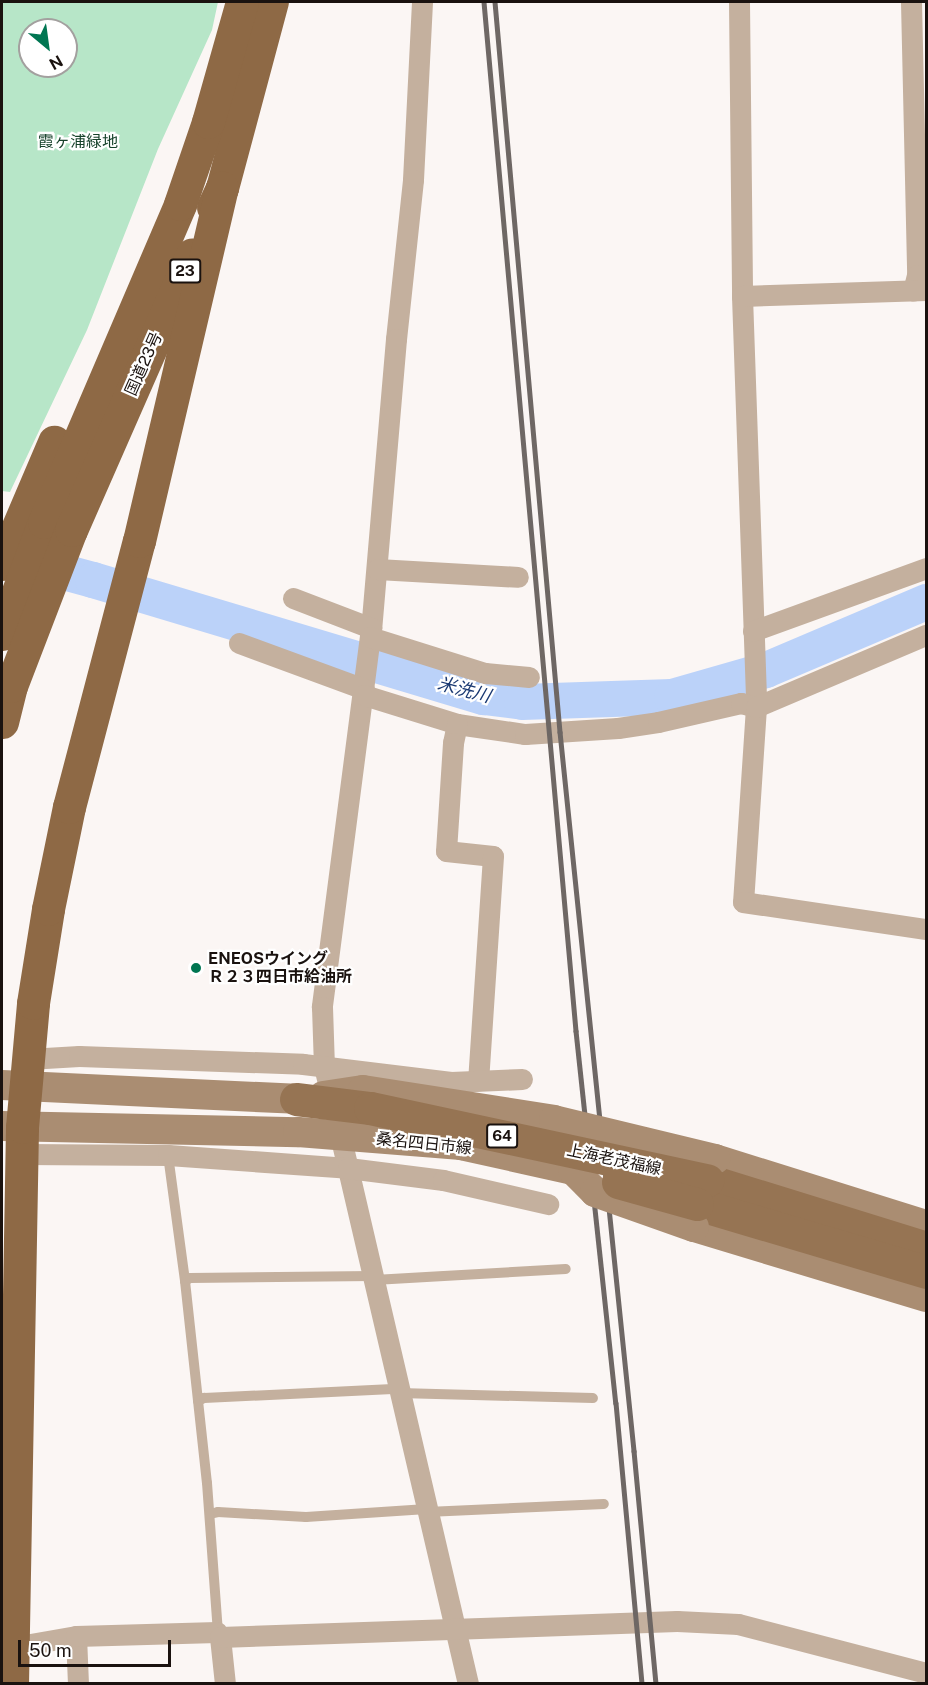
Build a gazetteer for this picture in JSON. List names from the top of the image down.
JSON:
{
  "streets": {
    "highway": ["23", "国道23号"],
    "main road": ["64", "桑名四日市線", "上海老茂福線"]
  },
  "crossings": [
    ["桑名四日市線", "上海老茂福線"]
  ],
  "water": ["米洗川"],
  "parks": ["霞ヶ浦緑地"],
  "places": ["ENEOSウイング Ｒ２３四日市給油所"],
  "scale_bar": "50 m",
  "north": "bottom right"
}
